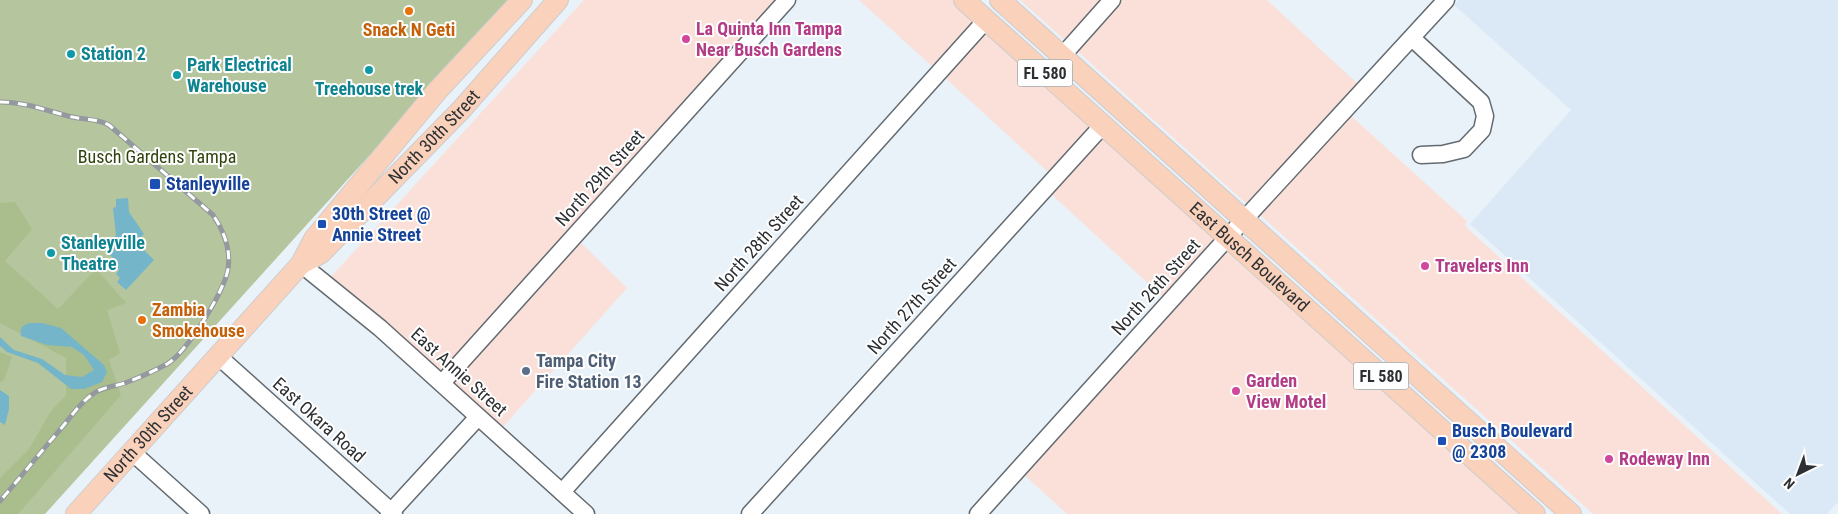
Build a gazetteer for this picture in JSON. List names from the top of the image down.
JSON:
{
  "streets": {
    "main road": ["FL 580", "North 30th Street", "East Busch Boulevard"],
    "street": [
      "North 29th Street",
      "North 28th Street",
      "North 26th Street",
      "North 27th Street",
      "East Annie Street",
      "East Okara Road"
    ]
  },
  "crossings": [
    ["North 30th Street", "East Annie Street"],
    ["North 30th Street", "East Okara Road"],
    ["North 29th Street", "East Annie Street"],
    ["North 28th Street", "East Busch Boulevard"],
    ["North 28th Street", "East Annie Street"],
    ["East Busch Boulevard", "North 26th Street"],
    ["East Busch Boulevard", "North 27th Street"]
  ],
  "parks": ["Busch Gardens Tampa"],
  "places": {
    "other": [
      "Snack N Geti",
      "La Quinta Inn Tampa Near Busch Gardens",
      "Station 2",
      "Treehouse trek",
      "Park Electrical Warehouse",
      "Stanleyville Theatre",
      "Travelers Inn",
      "Zambia Smokehouse",
      "Tampa City Fire Station 13",
      "Garden View Motel",
      "Rodeway Inn"
    ],
    "transit": ["Stanleyville", "30th Street @ Annie Street", "Busch Boulevard @ 2308"]
  },
  "north": "bottom left"
}
